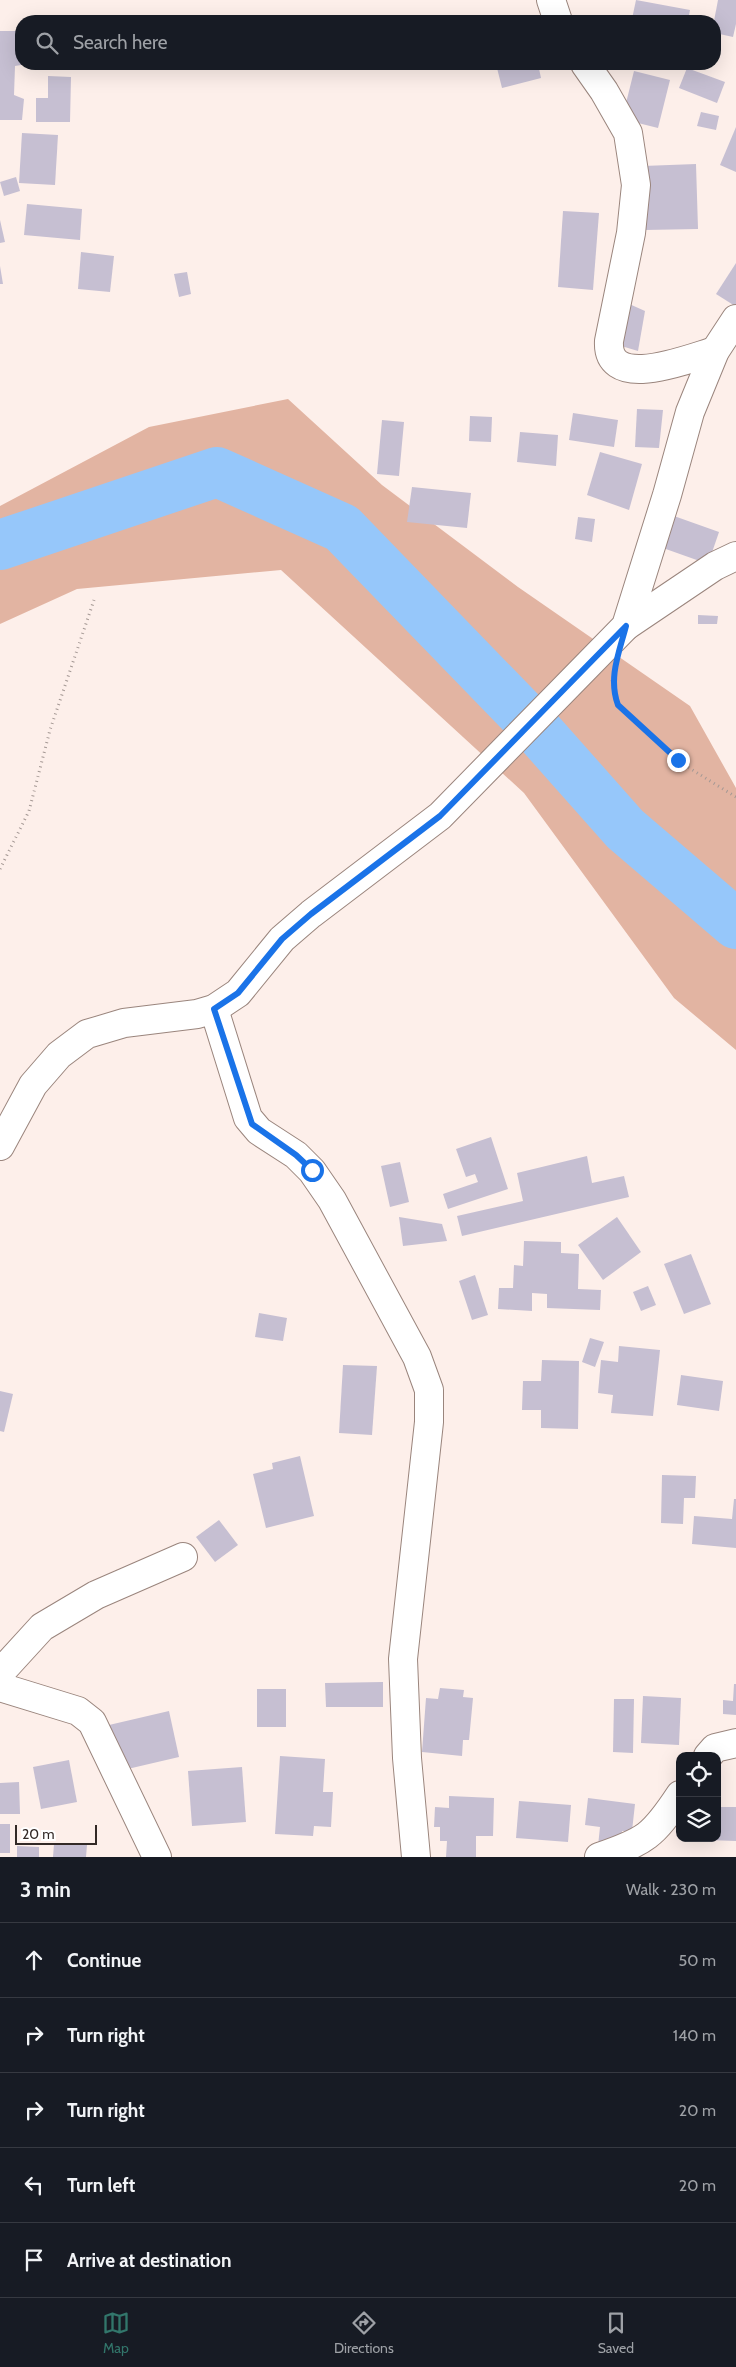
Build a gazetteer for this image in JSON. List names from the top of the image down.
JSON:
{
  "scale_bar": "20 m",
  "page": {
    "search": "Search here",
    "scale": "20 m",
    "heading": ["3 min", "Walk · 230 m"],
    "list": [
      ["Continue", "50 m"],
      ["Turn right", "140 m"],
      ["Turn right", "20 m"],
      ["Turn left", "20 m"],
      "Arrive at destination"
    ],
    "nav": ["Map", "Directions", "Saved"]
  }
}
